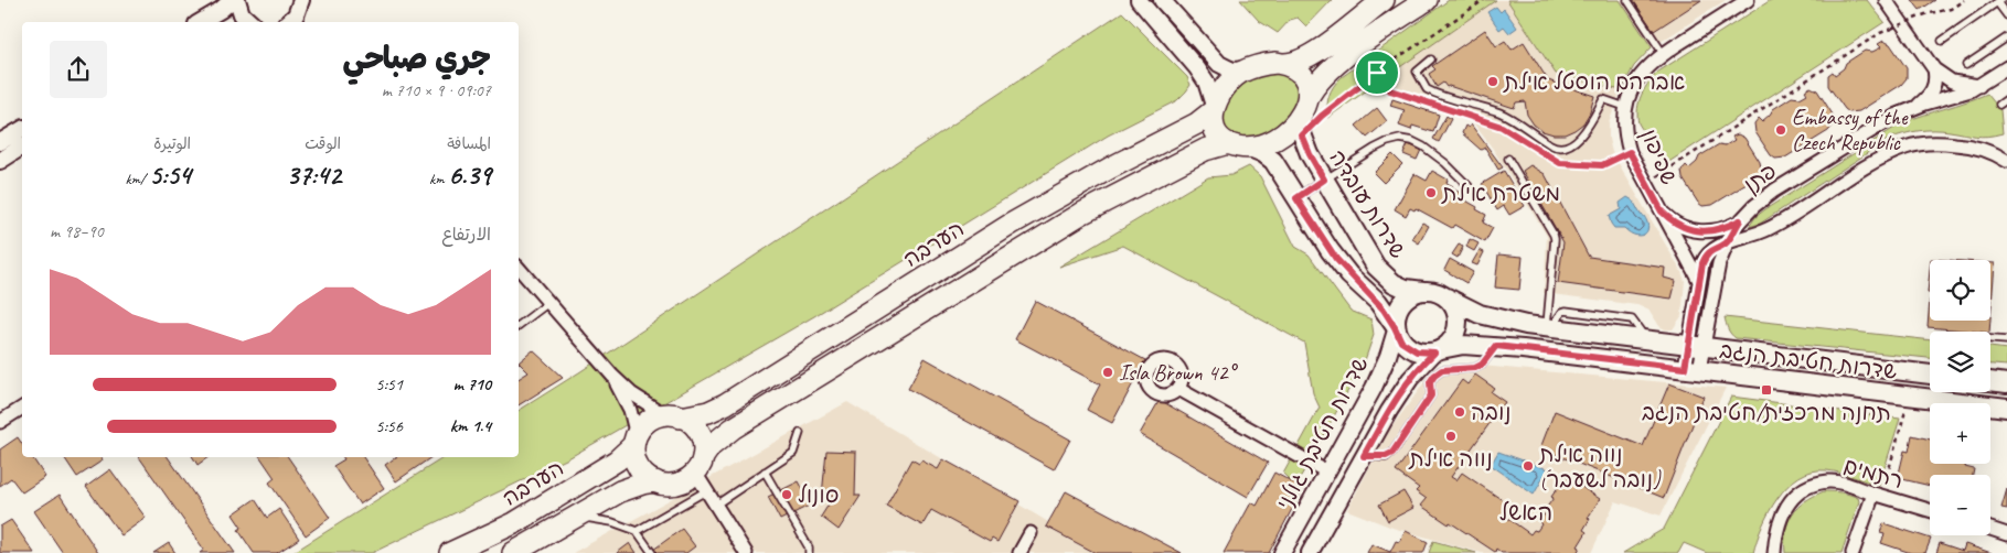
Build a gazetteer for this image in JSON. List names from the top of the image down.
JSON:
{
  "streets": {
    "highway": ["הערבה"],
    "main road": ["שדרות עובדה", "שדרות חטיבת הנגב"],
    "street": [
      "שפיפון",
      "פתן",
      "שדרות חטיבת גולני",
      "רתמים"
    ]
  },
  "crossings": [
    ["שפיפון", "פתן"],
    ["פתן", "שדרות חטיבת הנגב"],
    ["שדרות עובדה", "הערבה"],
    ["שדרות עובדה", "שדרות חטיבת הנגב"],
    ["שדרות עובדה", "שדרות חטיבת גולני"],
    ["שדרות חטיבת הנגב", "שדרות חטיבת גולני"]
  ],
  "districts": ["האשל"],
  "places": {
    "other": [
      "אברהם הוסטל אילת",
      "Embassy of the Czech Republic",
      "משטרת אילת",
      "Isla Brown 42°",
      "נובה",
      "נווה אילת",
      "נווה אילת (נובה לשעבר)",
      "סונול"
    ],
    "transit": ["תחנה מרכזית/חטיבת הנגב"]
  },
  "page": {
    "heading": ["جري صباحي", "09:07 · 9 × 710 m"],
    "stats": [
      ["المسافة", "6.39 km"],
      ["الوقت", "37:42"],
      ["الوتيرة", "5:54 /km"]
    ],
    "chart": ["الارتفاع", "90–98 m"],
    "map_buttons": ["+", "−"],
    "list": [
      {
        "name": "710 m",
        "note": "5:51"
      },
      {
        "name": "1.4 km",
        "note": "5:56"
      }
    ]
  }
}
